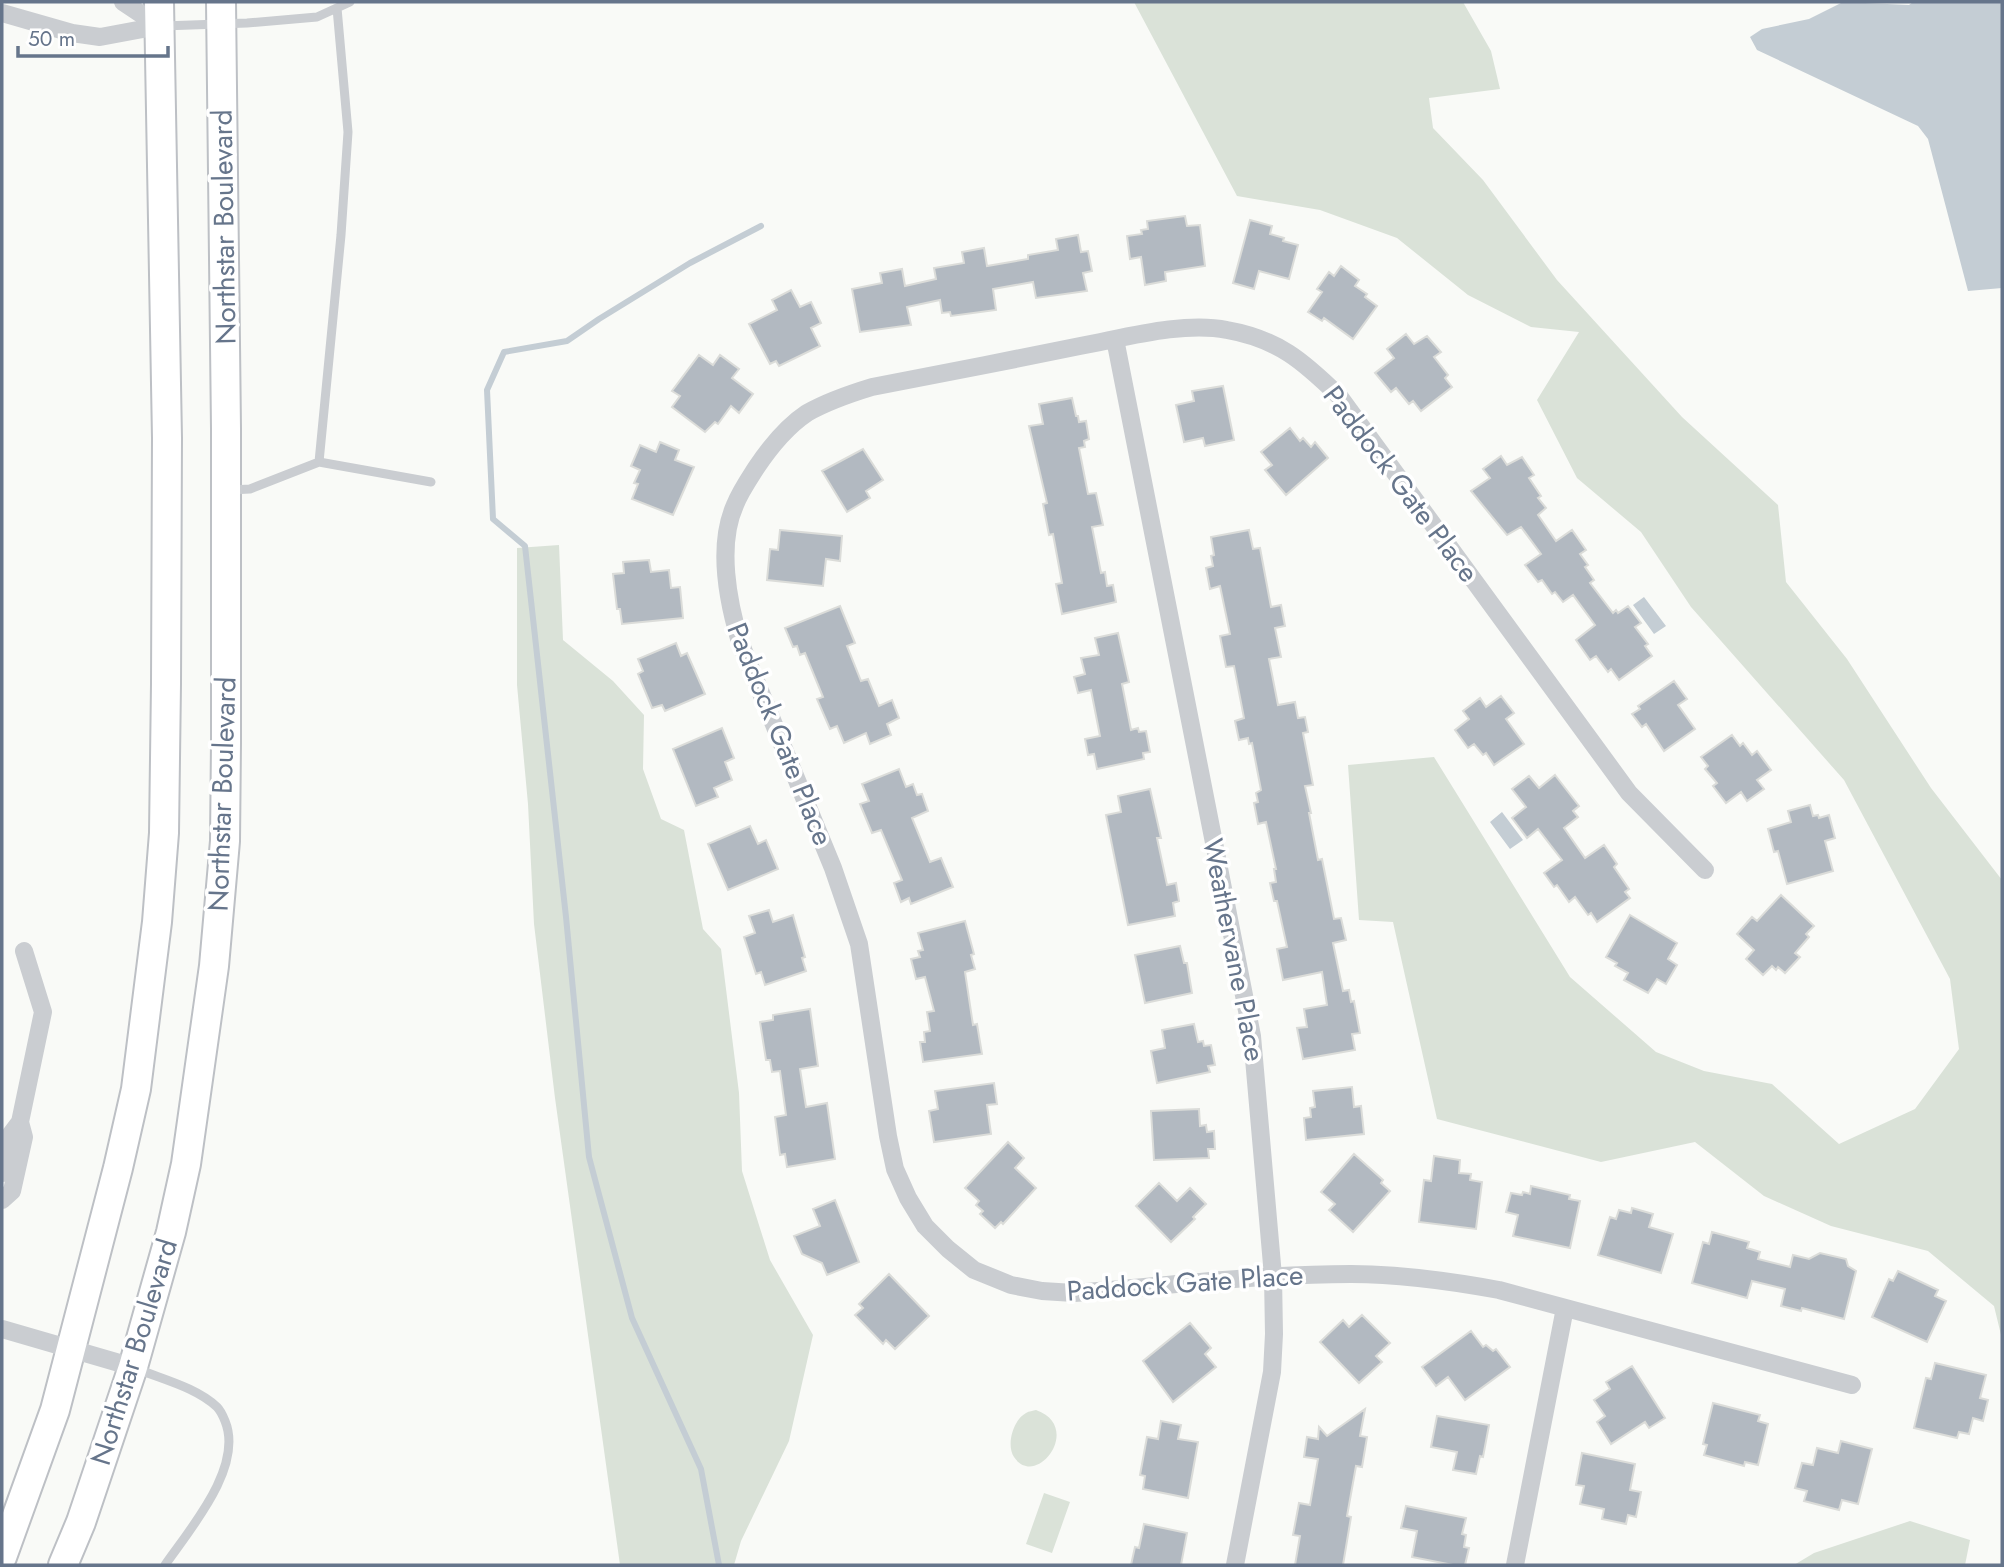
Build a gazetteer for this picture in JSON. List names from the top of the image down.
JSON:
{
  "streets": {
    "main road": ["Northstar Boulevard"],
    "street": ["Paddock Gate Place", "Weathervane Place"]
  },
  "crossings": [
    ["Paddock Gate Place", "Weathervane Place"]
  ],
  "scale_bar": "50 m"
}
